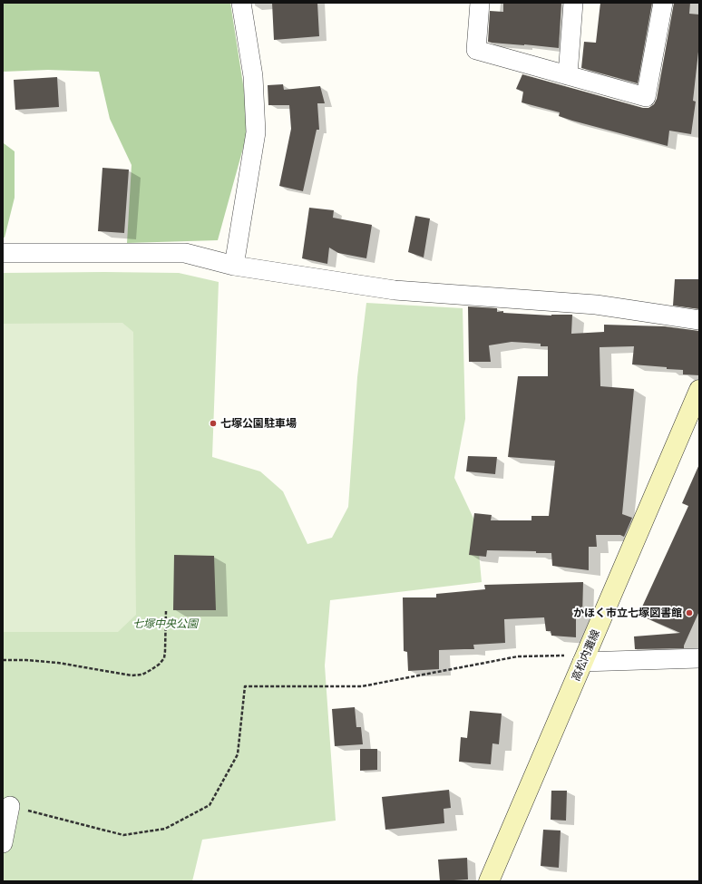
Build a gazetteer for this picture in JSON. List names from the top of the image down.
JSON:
{
  "streets": {
    "main road": ["高松内灘線"]
  },
  "parks": ["七塚中央公園"],
  "places": ["七塚公園駐車場", "かほく市立七塚図書館"]
}
